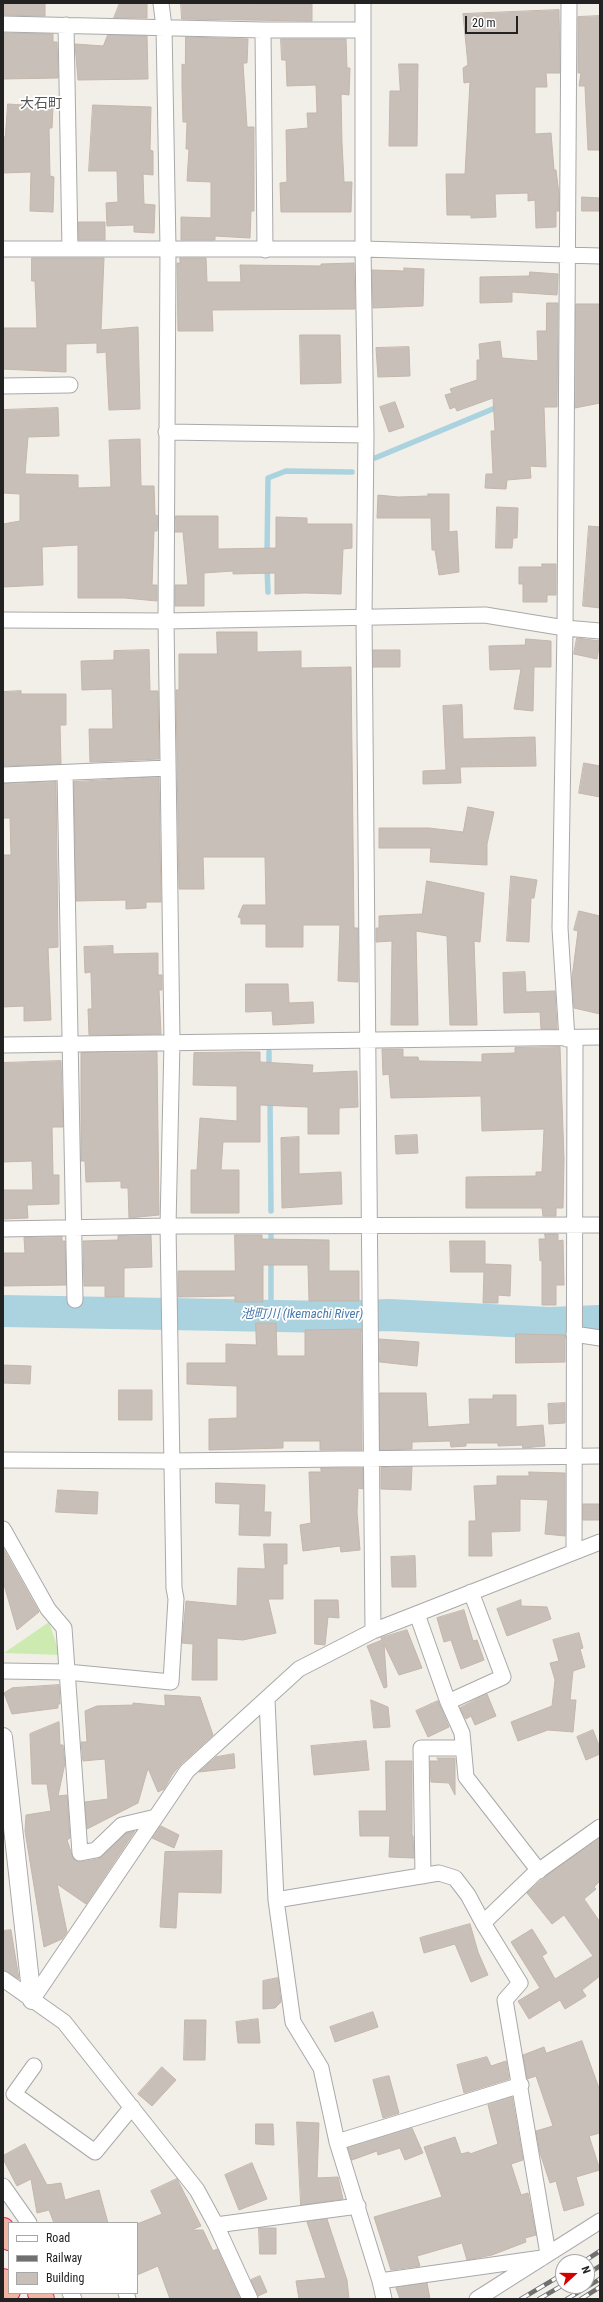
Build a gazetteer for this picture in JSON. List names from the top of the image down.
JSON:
{
  "districts": ["大石町"],
  "water": ["池町川 (Ikemachi River)"],
  "legend": ["Road", "Railway", "Building"],
  "scale_bar": "20 m",
  "north": "right"
}
